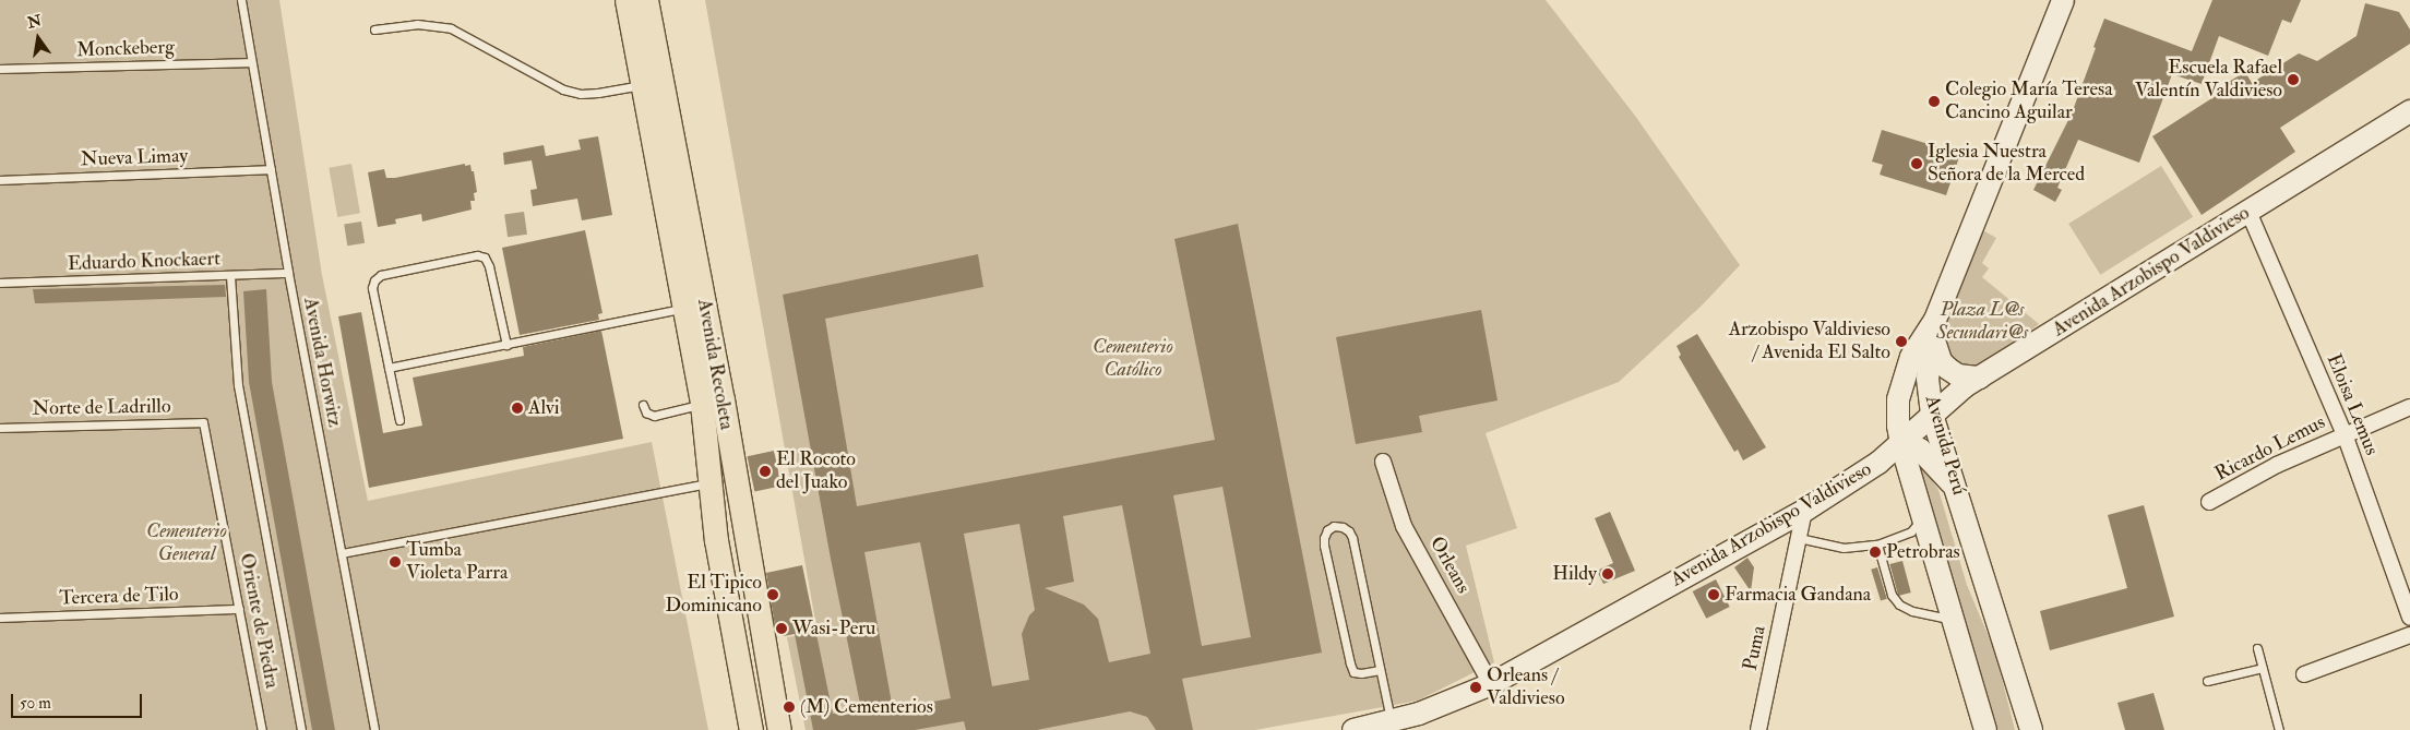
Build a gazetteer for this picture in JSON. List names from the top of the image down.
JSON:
{
  "streets": {
    "main road": ["Avenida Arzobispo Valdivieso", "Avenida Recoleta", "Avenida Perú"],
    "street": [
      "Eloisa Lemus",
      "Ricardo Lemus",
      "Orleans",
      "Puma"
    ],
    "lane": [
      "Monckeberg",
      "Nueva Limay",
      "Eduardo Knockaert",
      "Avenida Horwitz",
      "Norte de Ladrillo",
      "Tercera de Tilo",
      "Oriente de Piedra"
    ]
  },
  "crossings": [
    ["Monckeberg", "Avenida Horwitz"],
    ["Nueva Limay", "Avenida Horwitz"],
    ["Eduardo Knockaert", "Avenida Horwitz"],
    ["Avenida Arzobispo Valdivieso", "Eloisa Lemus"],
    ["Avenida Arzobispo Valdivieso", "Avenida Perú"],
    ["Avenida Arzobispo Valdivieso", "Orleans"],
    ["Avenida Arzobispo Valdivieso", "Puma"],
    ["Eloisa Lemus", "Ricardo Lemus"],
    ["Norte de Ladrillo", "Oriente de Piedra"],
    ["Tercera de Tilo", "Oriente de Piedra"]
  ],
  "parks": ["Plaza L@s Secundari@s", "Cementerio Católico", "Cementerio General"],
  "places": [
    "Escuela Rafael Valentín Valdivieso",
    "Colegio María Teresa Cancino Aguilar",
    "Iglesia Nuestra Señora de la Merced",
    "Arzobispo Valdivieso / Avenida El Salto",
    "Alvi",
    "El Rocoto del Juako",
    "Petrobras",
    "Tumba Violeta Parra",
    "Hildy",
    "El Tipico Dominicano",
    "Farmacia Gandana",
    "Wasi-Peru",
    "Orleans / Valdivieso",
    "(M) Cementerios"
  ],
  "scale_bar": "50 m",
  "north": "top"
}
